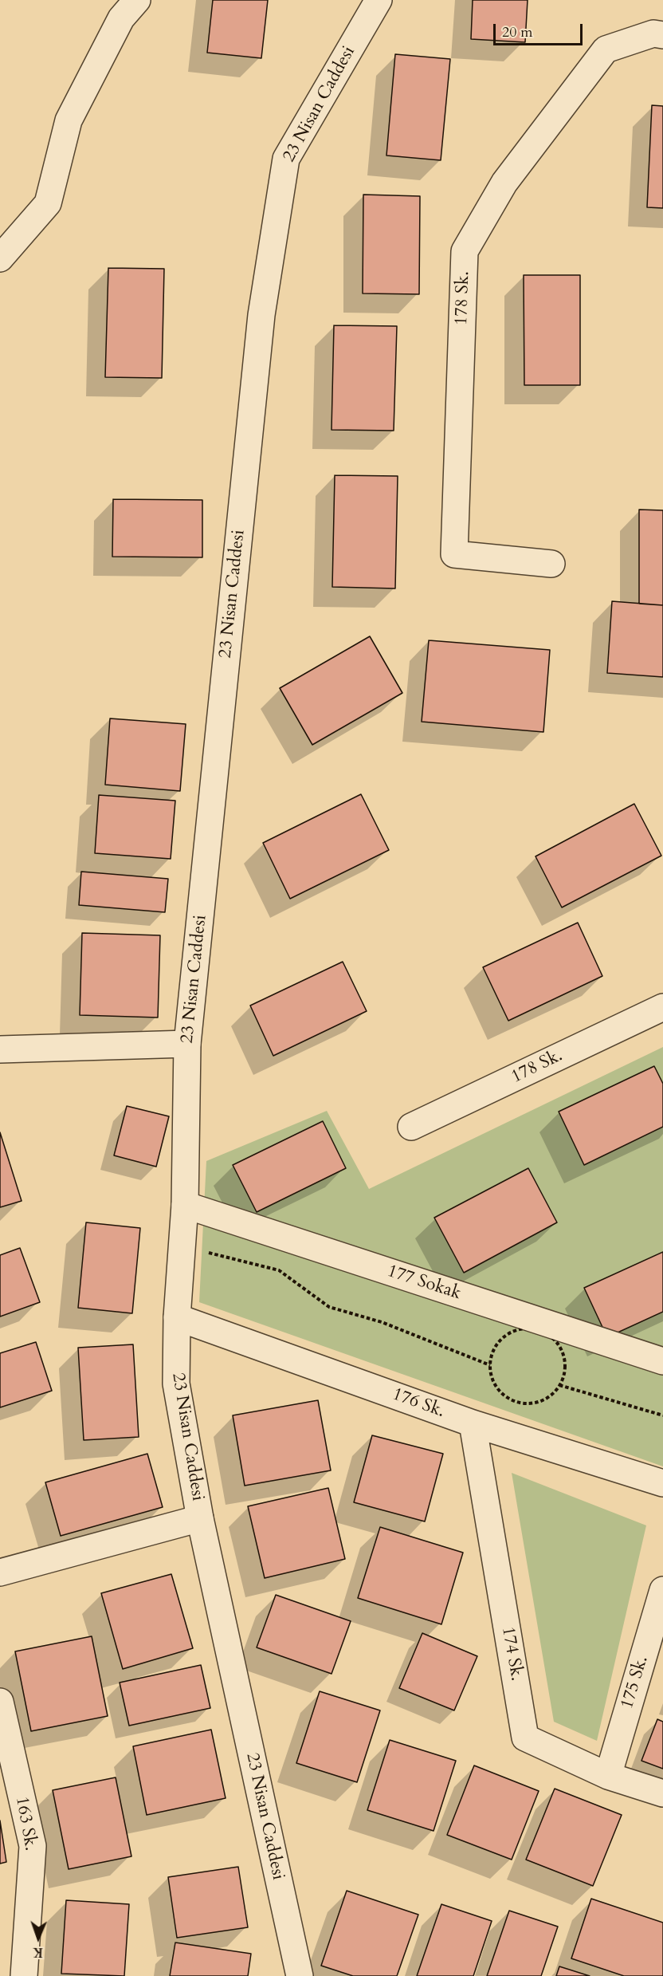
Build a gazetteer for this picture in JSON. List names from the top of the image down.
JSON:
{
  "streets": {
    "street": [
      "23 Nisan Caddesi",
      "178 Sk.",
      "177 Sokak",
      "176 Sk.",
      "174 Sk.",
      "175 Sk.",
      "163 Sk."
    ]
  },
  "crossings": [
    ["23 Nisan Caddesi", "177 Sokak"],
    ["23 Nisan Caddesi", "176 Sk."],
    ["176 Sk.", "174 Sk."],
    ["174 Sk.", "175 Sk."]
  ],
  "scale_bar": "20 m",
  "north": "bottom"
}
